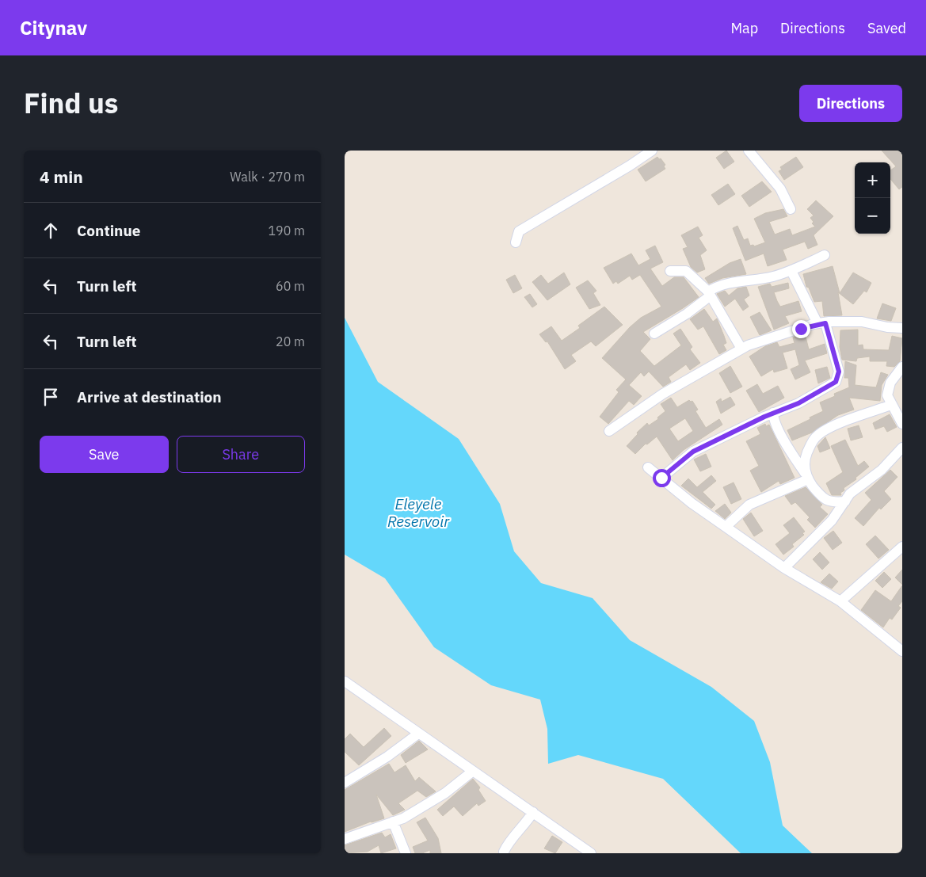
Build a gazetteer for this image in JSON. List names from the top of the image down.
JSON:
{
  "water": ["Eleyele Reservoir"],
  "page": {
    "header": "Citynav",
    "nav": ["Map", "Directions", "Saved"],
    "title": "Find us",
    "buttons": [
      "Directions",
      ["Save", "Share"]
    ],
    "heading": ["4 min", "Walk · 270 m"],
    "map_buttons": ["+", "−"],
    "list": [
      ["Continue", "190 m"],
      ["Turn left", "60 m"],
      ["Turn left", "20 m"],
      "Arrive at destination"
    ]
  }
}
